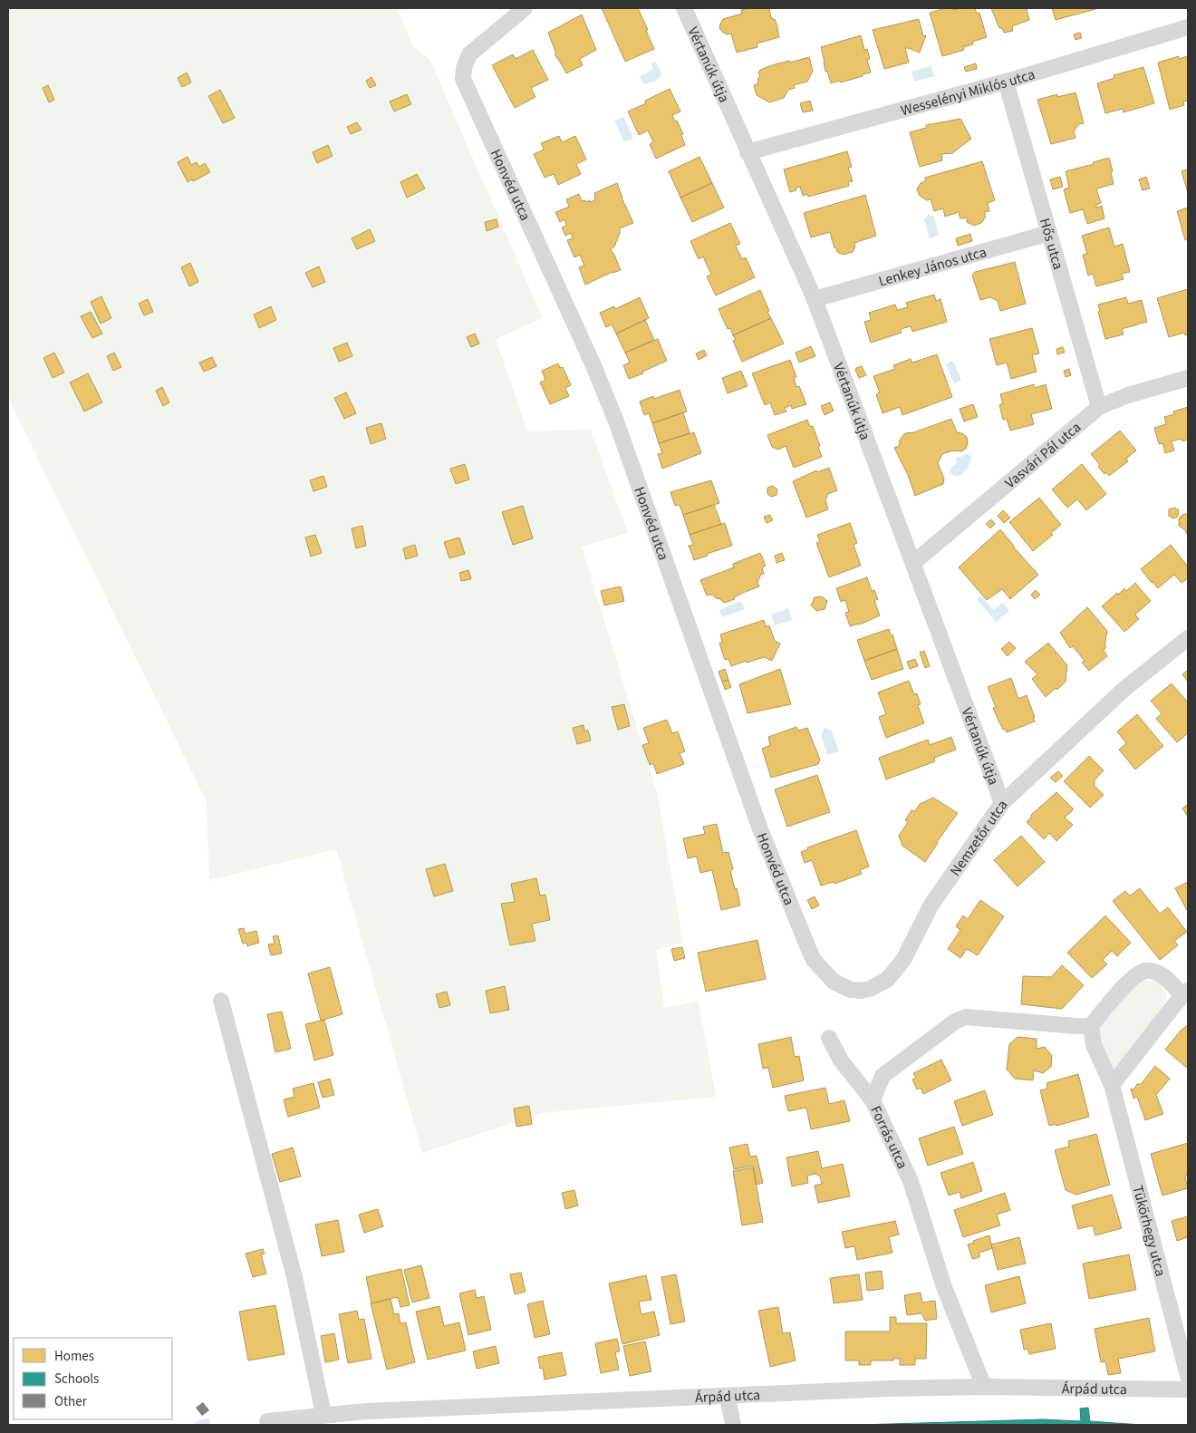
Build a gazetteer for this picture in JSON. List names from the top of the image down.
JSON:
{
  "streets": {
    "street": [
      "Vértanúk útja",
      "Wesselényi Miklós utca",
      "Honvéd utca",
      "Hős utca",
      "Lenkey János utca",
      "Vasvári Pál utca",
      "Nemzetőr utca",
      "Forrás utca",
      "Tükörhegy utca",
      "Árpád utca"
    ]
  },
  "crossings": [
    ["Vértanúk útja", "Wesselényi Miklós utca"],
    ["Vértanúk útja", "Lenkey János utca"],
    ["Vértanúk útja", "Vasvári Pál utca"],
    ["Vértanúk útja", "Nemzetőr utca"],
    ["Wesselényi Miklós utca", "Hős utca"],
    ["Honvéd utca", "Nemzetőr utca"],
    ["Hős utca", "Lenkey János utca"],
    ["Hős utca", "Vasvári Pál utca"],
    ["Forrás utca", "Tükörhegy utca"],
    ["Forrás utca", "Árpád utca"]
  ],
  "legend": ["Homes", "Schools", "Other"]
}
